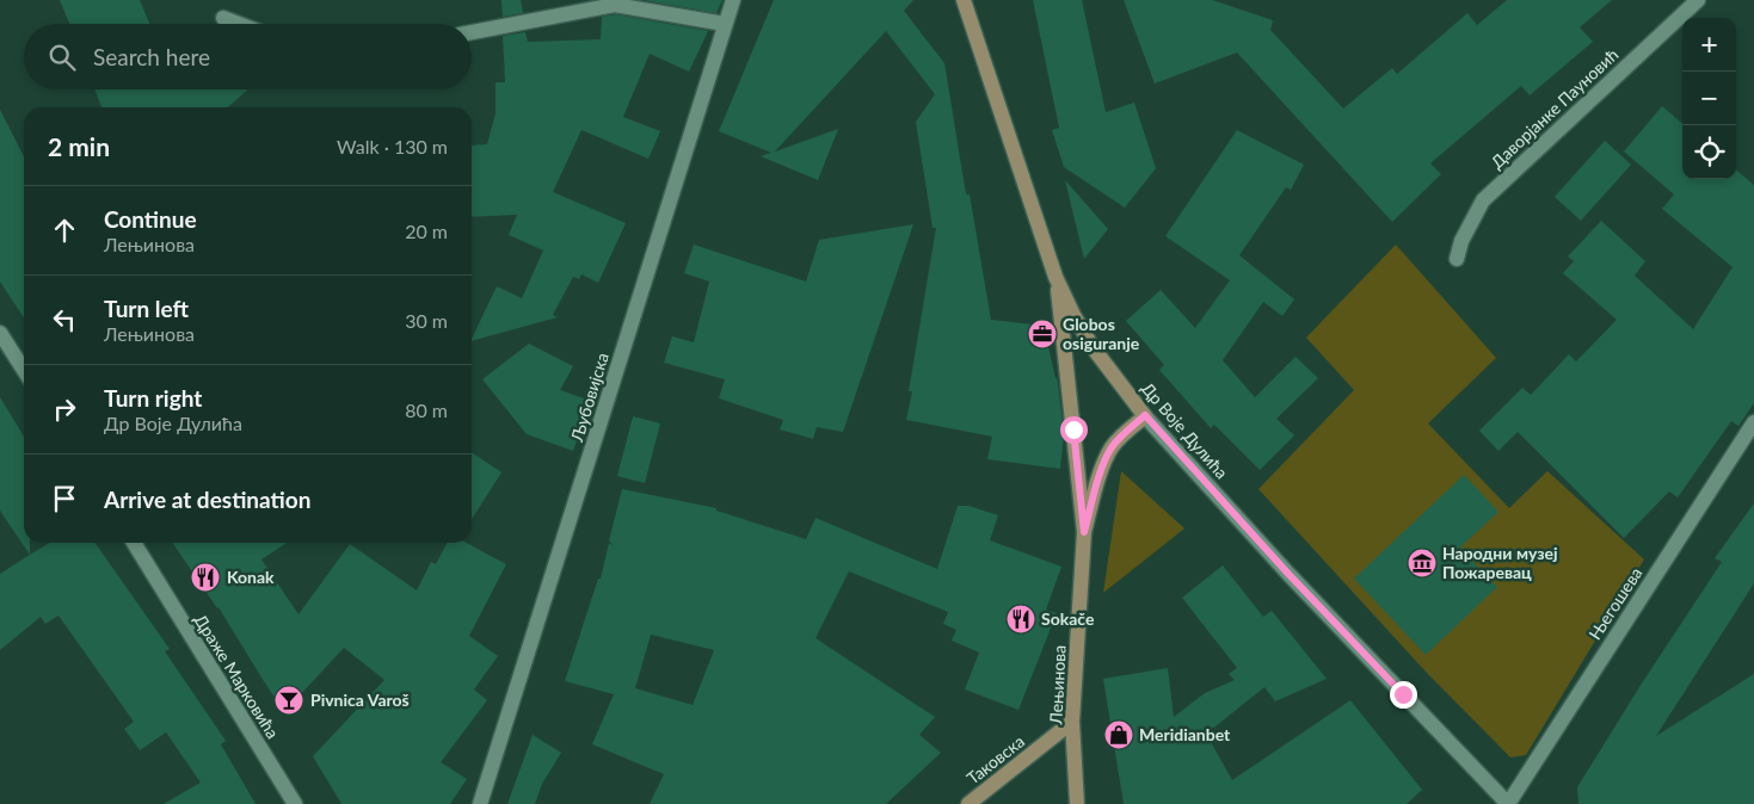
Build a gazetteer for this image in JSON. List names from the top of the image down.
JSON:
{
  "streets": {
    "main road": ["Др Воје Дулића", "Лењинова", "Таковска"],
    "street": [
      "Даворјанке Пауновић",
      "Љубовијска",
      "Његошева",
      "Драже Марковића"
    ]
  },
  "crossings": [
    ["Др Воје Дулића", "Његошева"],
    ["Др Воје Дулића", "Лењинова"],
    ["Лењинова", "Таковска"]
  ],
  "places": {
    "office": ["Globos osiguranje"],
    "museum": ["Народни музеј Пожаревац"],
    "restaurant": ["Konak", "Sokače"],
    "bar": ["Pivnica Varoš"],
    "shop": ["Meridianbet"]
  },
  "page": {
    "map_buttons": ["+", "−"],
    "search": "Search here",
    "heading": ["2 min", "Walk · 130 m"],
    "list": [
      ["Continue", "Лењинова", "20 m"],
      ["Turn left", "Лењинова", "30 m"],
      ["Turn right", "Др Воје Дулића", "80 m"],
      "Arrive at destination"
    ]
  }
}
